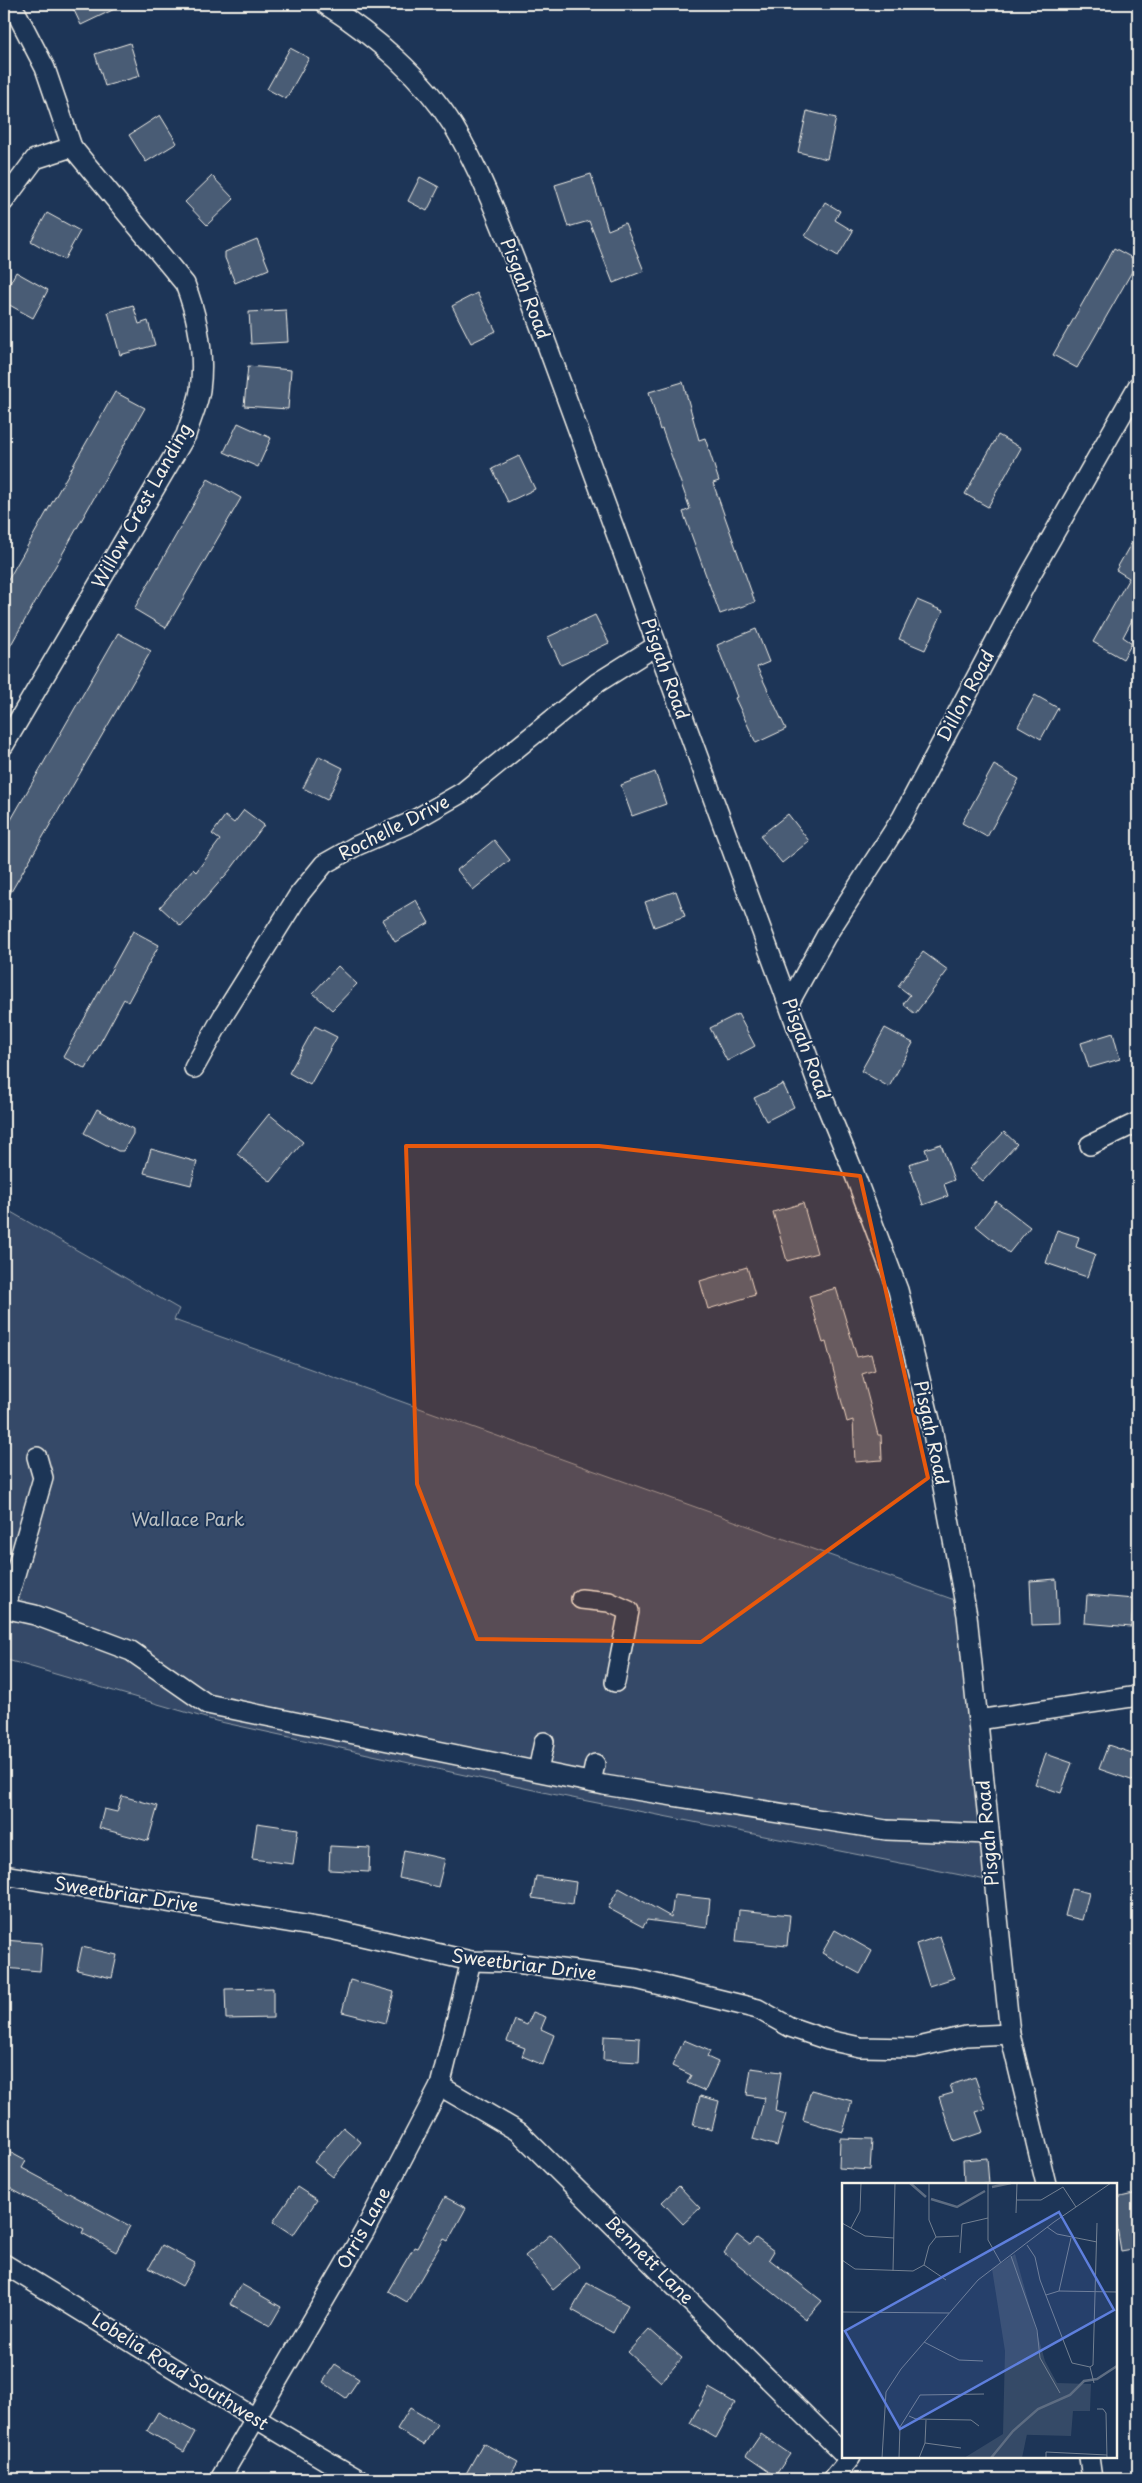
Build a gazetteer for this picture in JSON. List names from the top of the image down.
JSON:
{
  "streets": {
    "street": [
      "Pisgah Road",
      "Willow Crest Landing",
      "Dillon Road",
      "Rochelle Drive",
      "Sweetbriar Drive",
      "Orris Lane",
      "Bennett Lane",
      "Lobelia Road Southwest"
    ]
  },
  "crossings": [
    ["Pisgah Road", "Dillon Road"],
    ["Pisgah Road", "Rochelle Drive"],
    ["Pisgah Road", "Sweetbriar Drive"],
    ["Sweetbriar Drive", "Orris Lane"],
    ["Orris Lane", "Bennett Lane"],
    ["Orris Lane", "Lobelia Road Southwest"]
  ],
  "parks": ["Wallace Park"]
}
